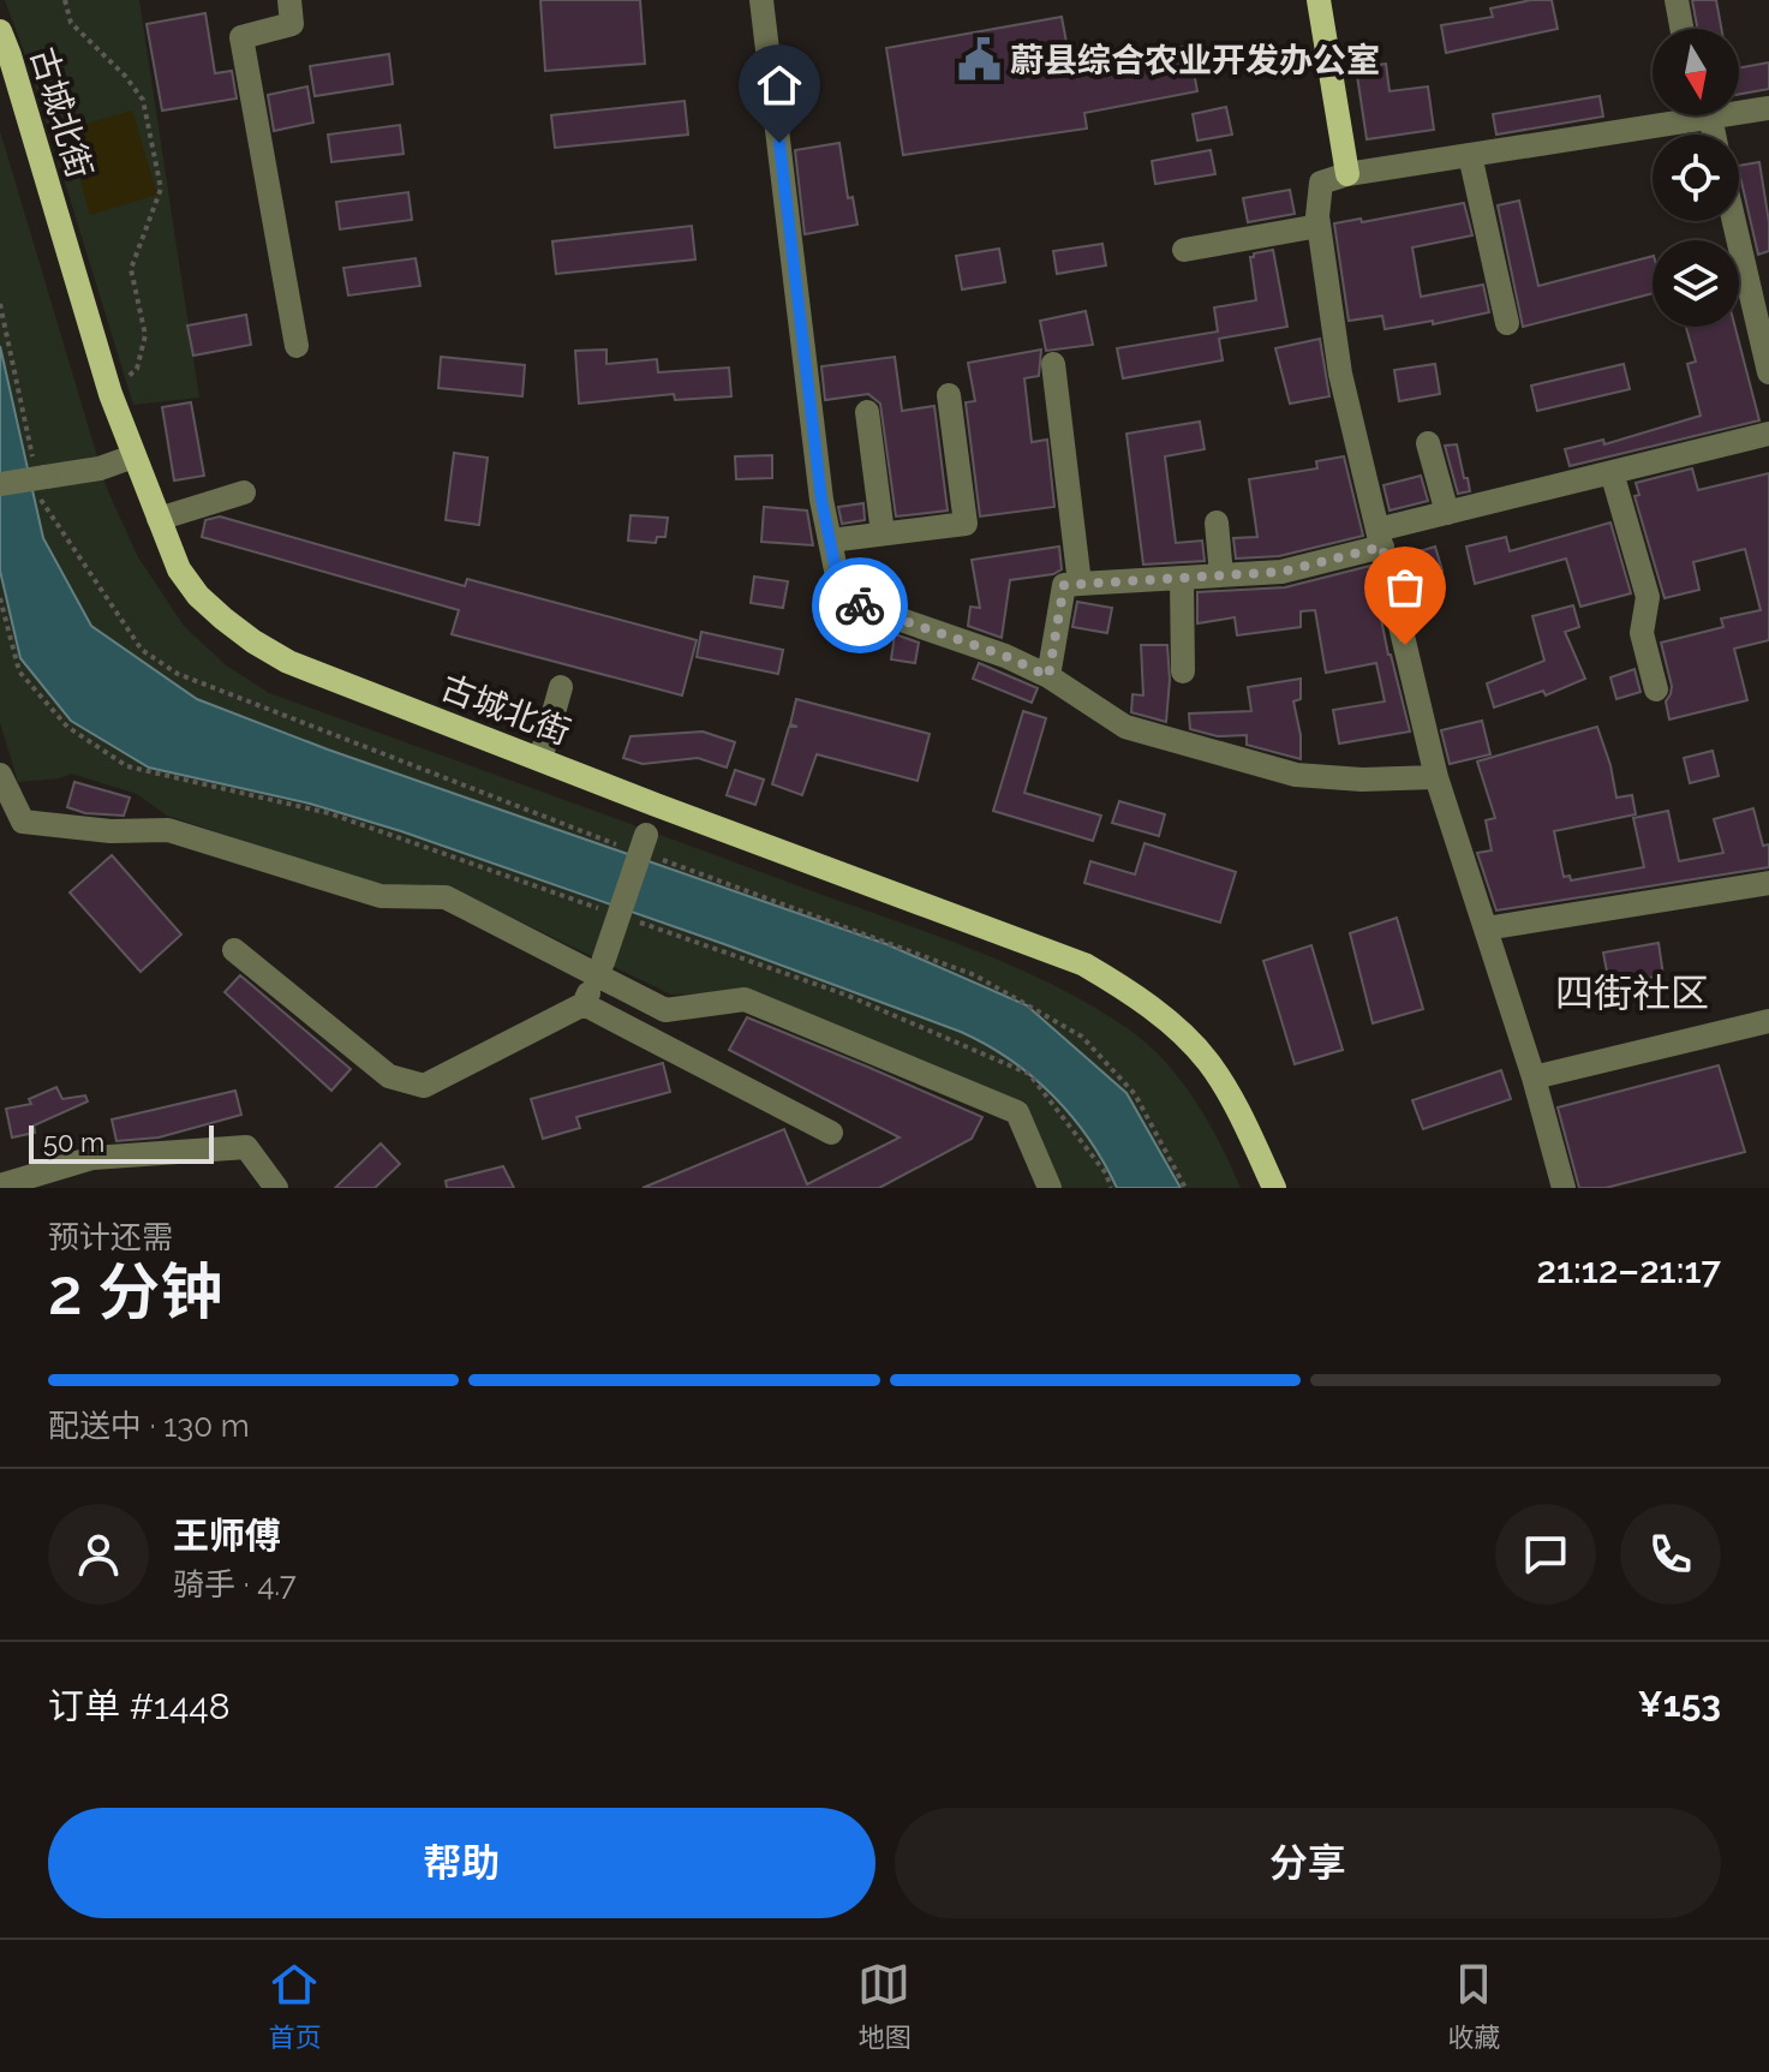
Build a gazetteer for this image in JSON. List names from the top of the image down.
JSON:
{
  "streets": {
    "main road": ["古城北街"]
  },
  "districts": ["四街社区"],
  "places": {
    "public building": ["蔚县综合农业开发办公室"]
  },
  "scale_bar": "50 m",
  "north": "bottom",
  "page": {
    "scale": "50 m",
    "heading": ["2 分钟", "预计还需", "21:12–21:17"],
    "panel": [
      "王师傅",
      "骑手 · 4.7",
      "订单 #1448",
      "¥153"
    ],
    "bar": "配送中 · 130 m",
    "buttons": ["帮助", "分享"],
    "tabs": ["首页", "地图", "收藏"]
  }
}
